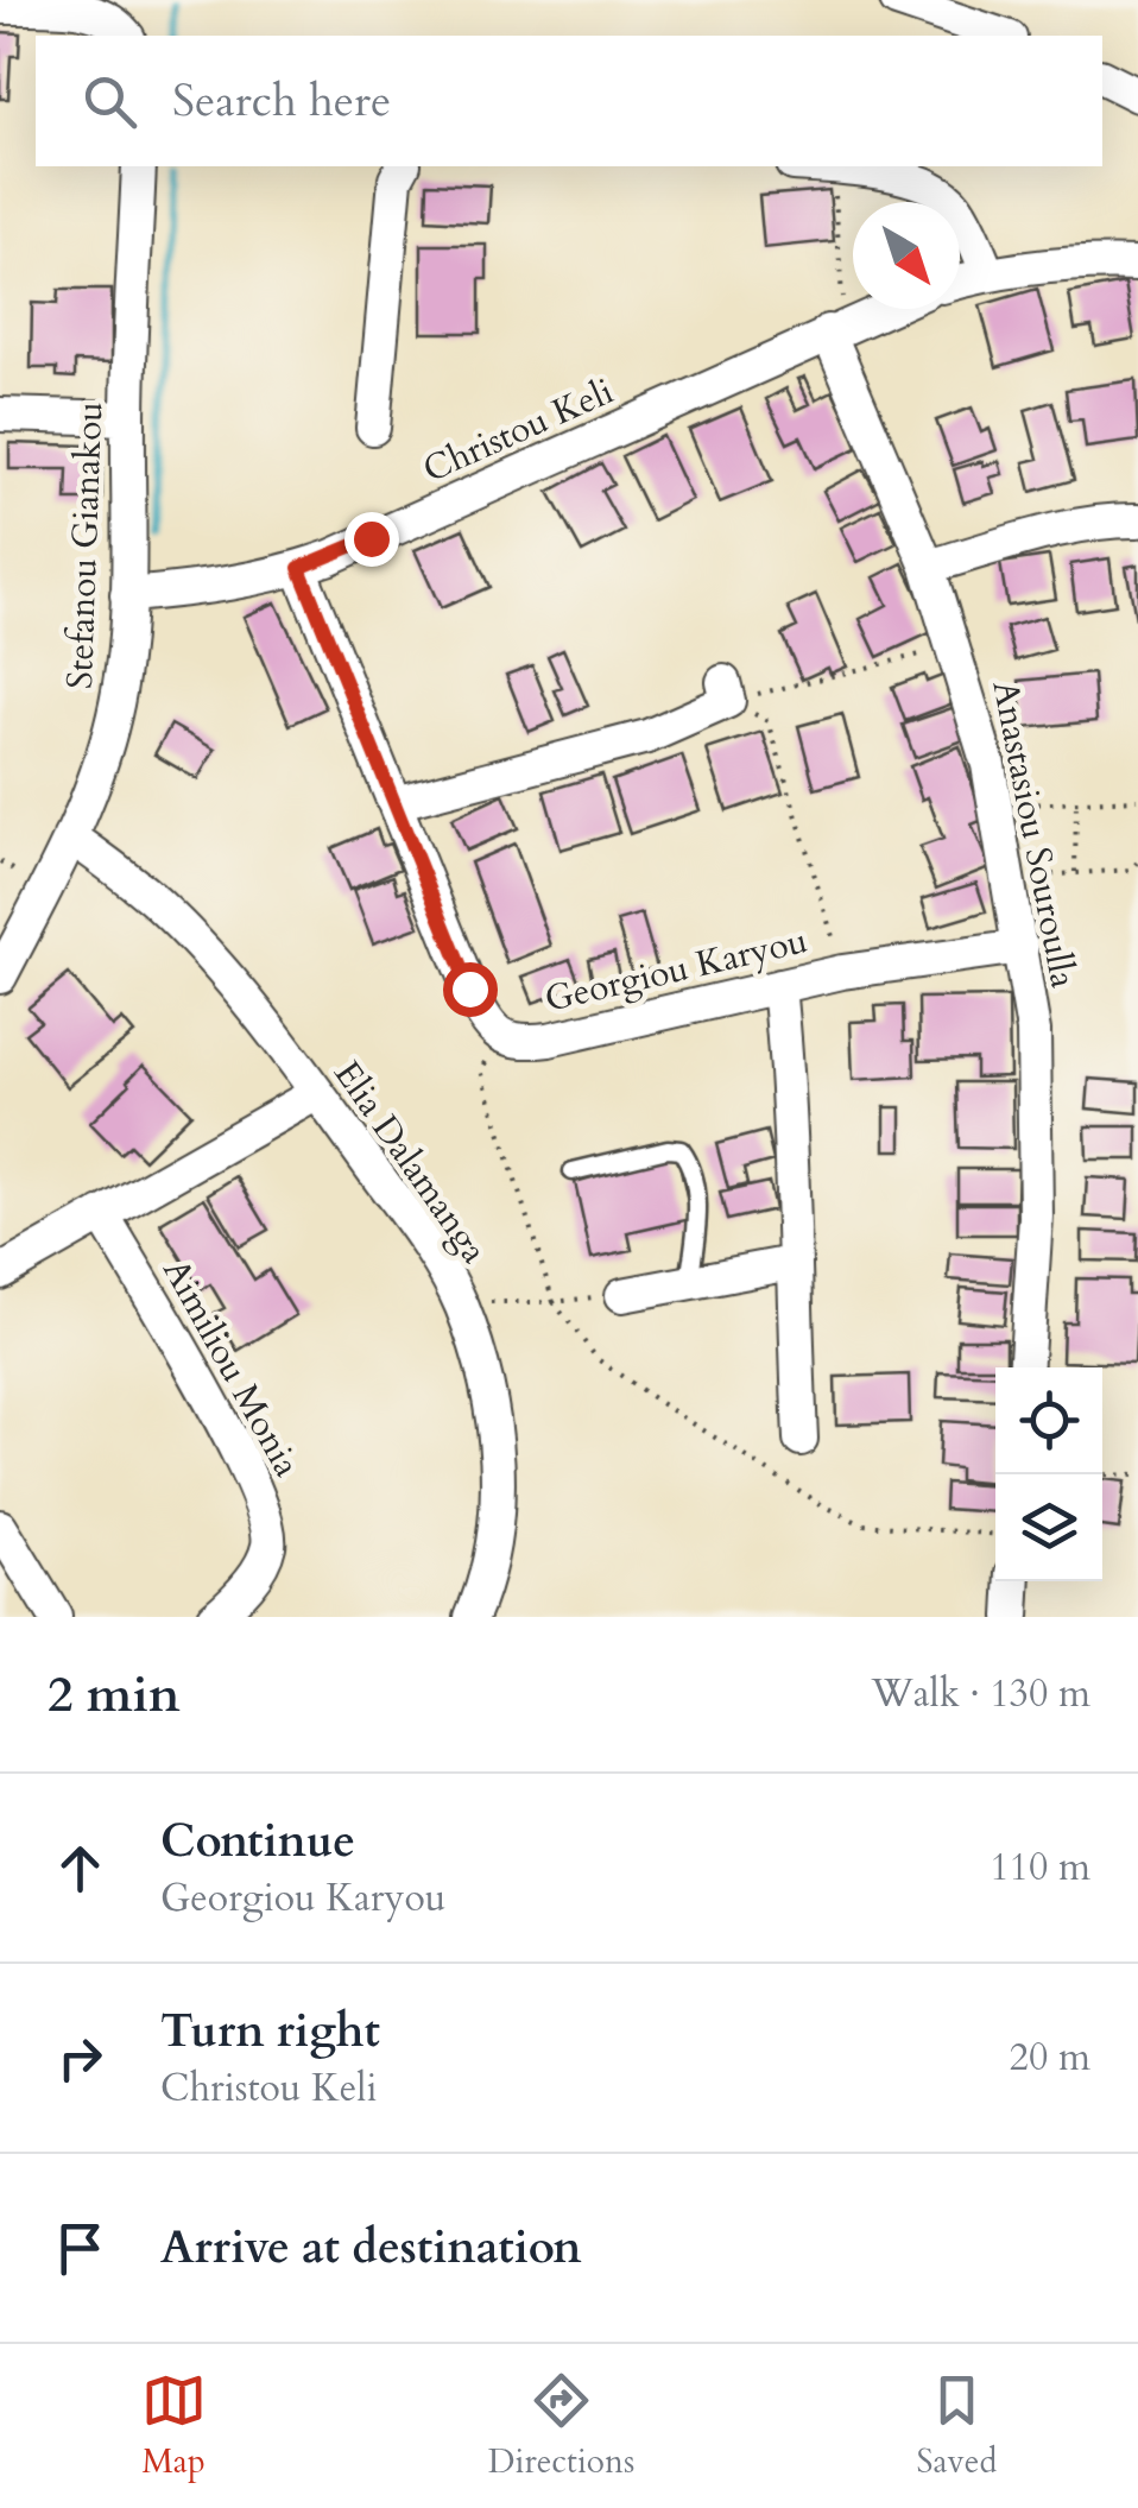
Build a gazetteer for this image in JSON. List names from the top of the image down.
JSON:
{
  "streets": {
    "street": [
      "Christou Keli",
      "Stefanou Gianakou",
      "Anastasiou Souroulla",
      "Georgiou Karyou",
      "Elia Dalamanga",
      "Aimiliou Monia"
    ]
  },
  "crossings": [
    ["Christou Keli", "Stefanou Gianakou"],
    ["Christou Keli", "Anastasiou Souroulla"],
    ["Christou Keli", "Georgiou Karyou"],
    ["Stefanou Gianakou", "Elia Dalamanga"],
    ["Anastasiou Souroulla", "Georgiou Karyou"]
  ],
  "north": "bottom right",
  "page": {
    "search": "Search here",
    "heading": ["2 min", "Walk · 130 m"],
    "list": [
      ["Continue", "Georgiou Karyou", "110 m"],
      ["Turn right", "Christou Keli", "20 m"],
      "Arrive at destination"
    ],
    "nav": ["Map", "Directions", "Saved"]
  }
}
